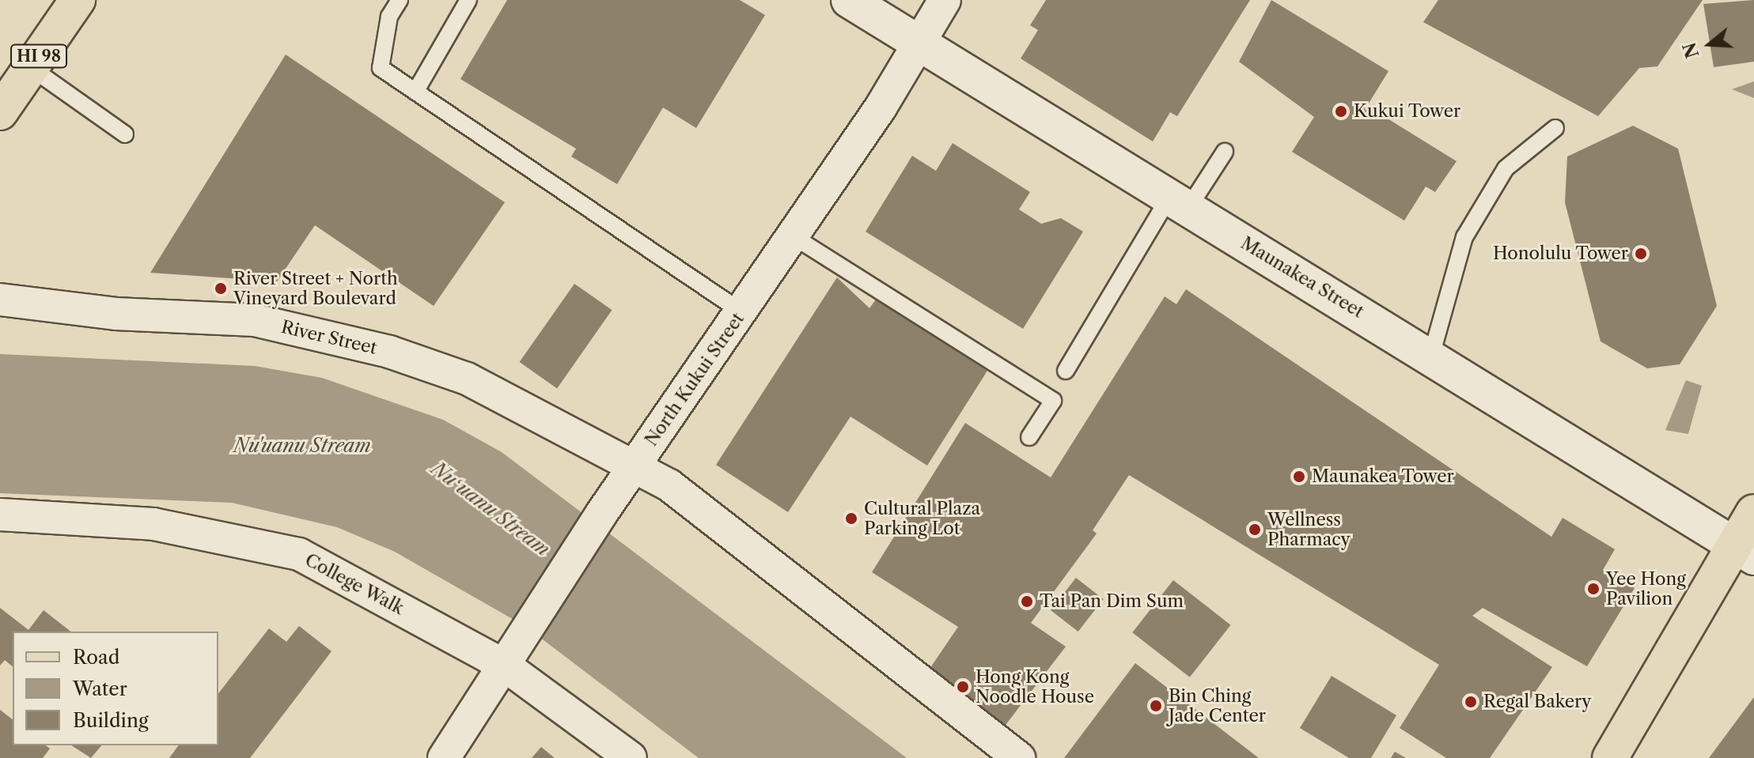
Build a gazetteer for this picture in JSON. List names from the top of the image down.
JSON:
{
  "streets": {
    "main road": ["HI 98"],
    "street": [
      "Maunakea Street",
      "River Street",
      "North Kukui Street",
      "College Walk"
    ]
  },
  "crossings": [
    ["Maunakea Street", "North Kukui Street"],
    ["River Street", "North Kukui Street"],
    ["North Kukui Street", "College Walk"]
  ],
  "water": ["Nu'uanu Stream", "Nuʻuanu Stream"],
  "places": [
    "Kukui Tower",
    "Honolulu Tower",
    "River Street + North Vineyard Boulevard",
    "Maunakea Tower",
    "Cultural Plaza Parking Lot",
    "Wellness Pharmacy",
    "Yee Hong Pavilion",
    "Tai Pan Dim Sum",
    "Hong Kong Noodle House",
    "Regal Bakery",
    "Bin Ching Jade Center"
  ],
  "legend": ["Road", "Water", "Building"],
  "north": "left"
}
